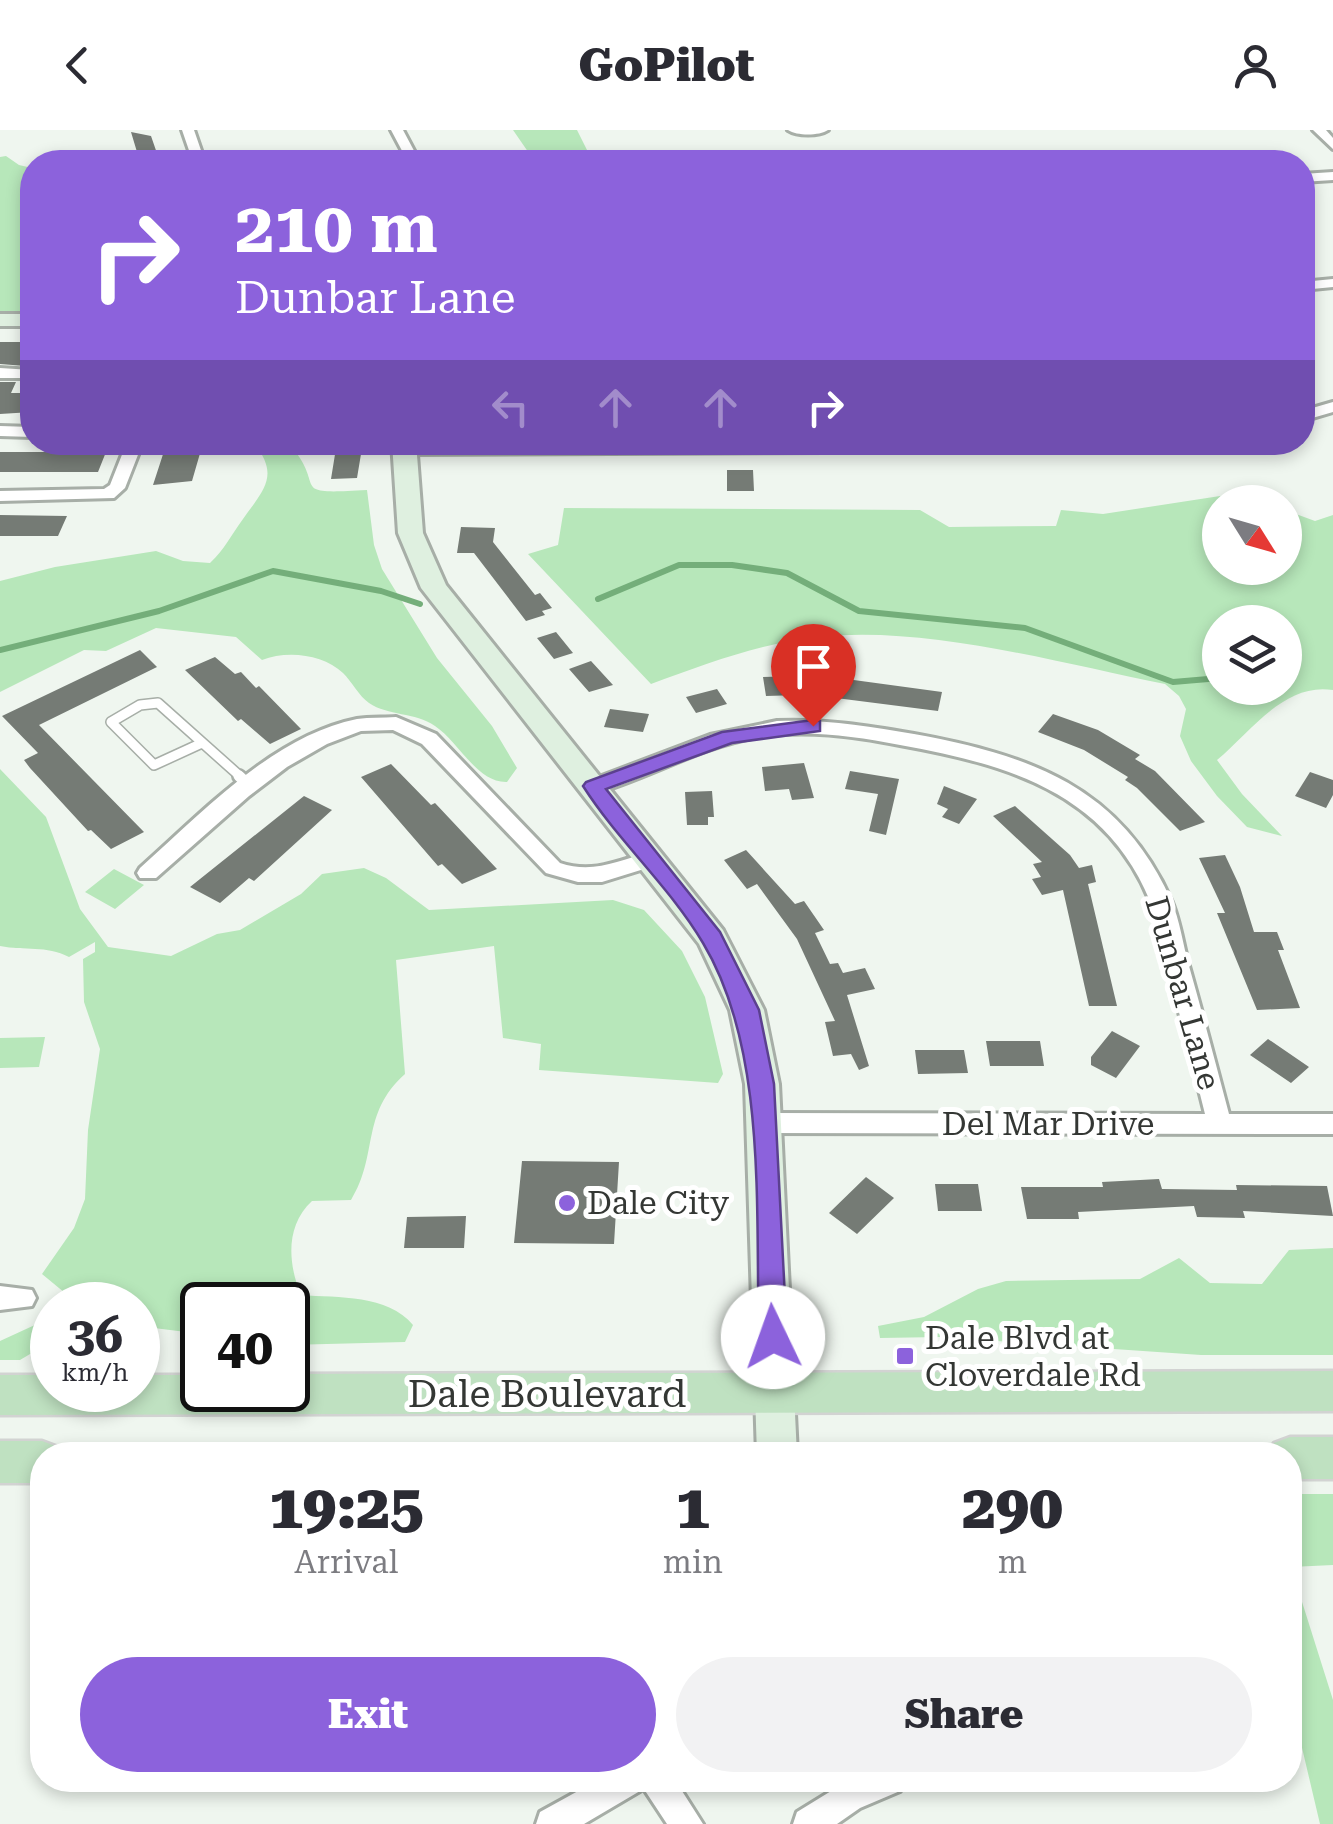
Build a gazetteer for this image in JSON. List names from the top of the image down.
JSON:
{
  "streets": {
    "main road": ["Dale Boulevard"],
    "street": ["Dunbar Lane", "Del Mar Drive"]
  },
  "crossings": [
    ["Dunbar Lane", "Del Mar Drive"]
  ],
  "places": {
    "other": ["Dale City"],
    "transit": ["Dale Blvd at Cloverdale Rd"]
  },
  "north": "bottom right",
  "page": {
    "header": "GoPilot",
    "turn": ["210 m", "Dunbar Lane"],
    "speed": "36 km/h",
    "limit": "40",
    "eta": [
      "19:25",
      "Arrival",
      "1",
      "min",
      "290",
      "m"
    ],
    "buttons": ["Exit", "Share"]
  }
}
